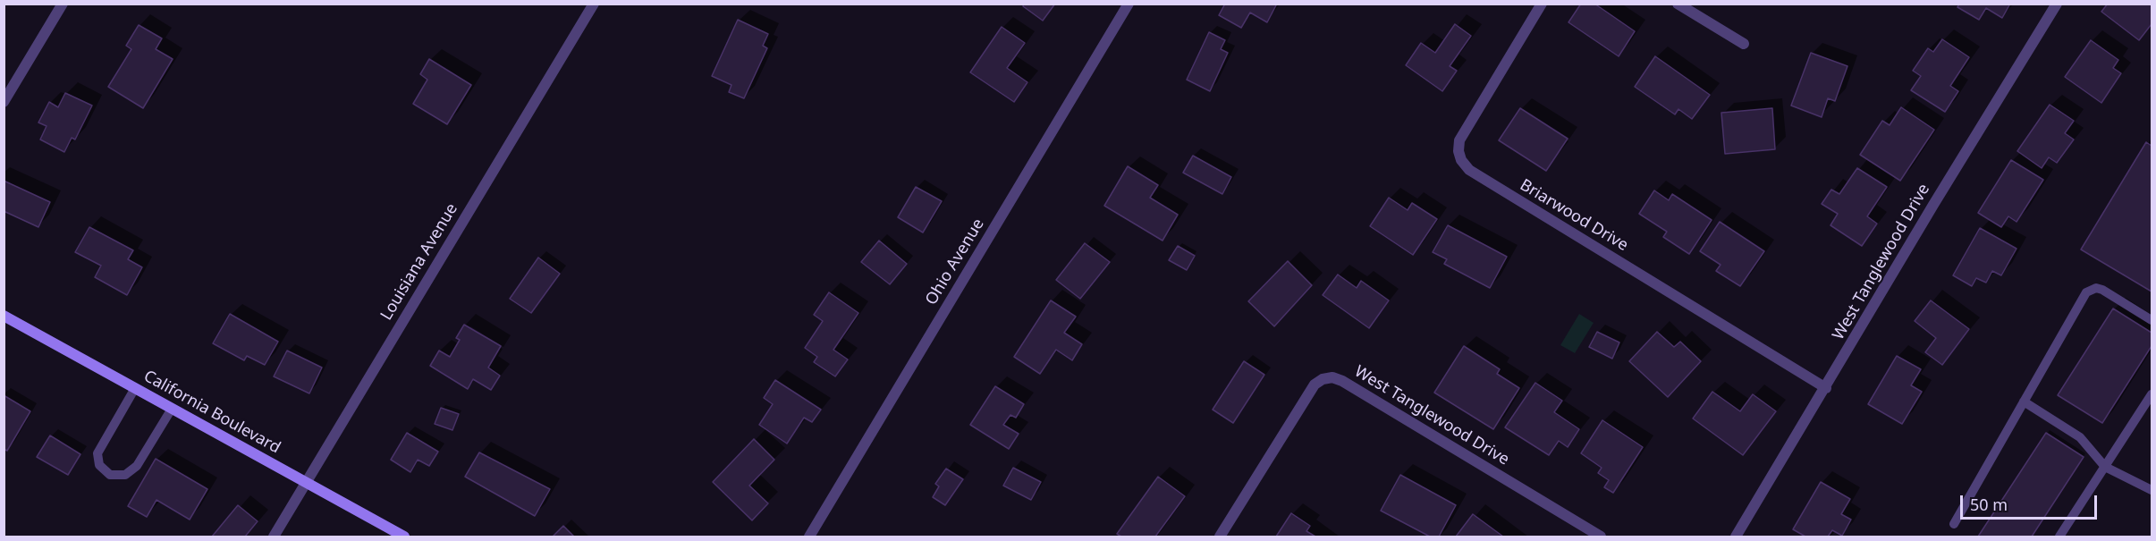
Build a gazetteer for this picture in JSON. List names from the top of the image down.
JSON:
{
  "streets": {
    "street": [
      "Briarwood Drive",
      "Louisiana Avenue",
      "Ohio Avenue",
      "West Tanglewood Drive",
      "California Boulevard"
    ]
  },
  "crossings": [
    ["Briarwood Drive", "West Tanglewood Drive"],
    ["Louisiana Avenue", "California Boulevard"]
  ],
  "scale_bar": "50 m"
}
